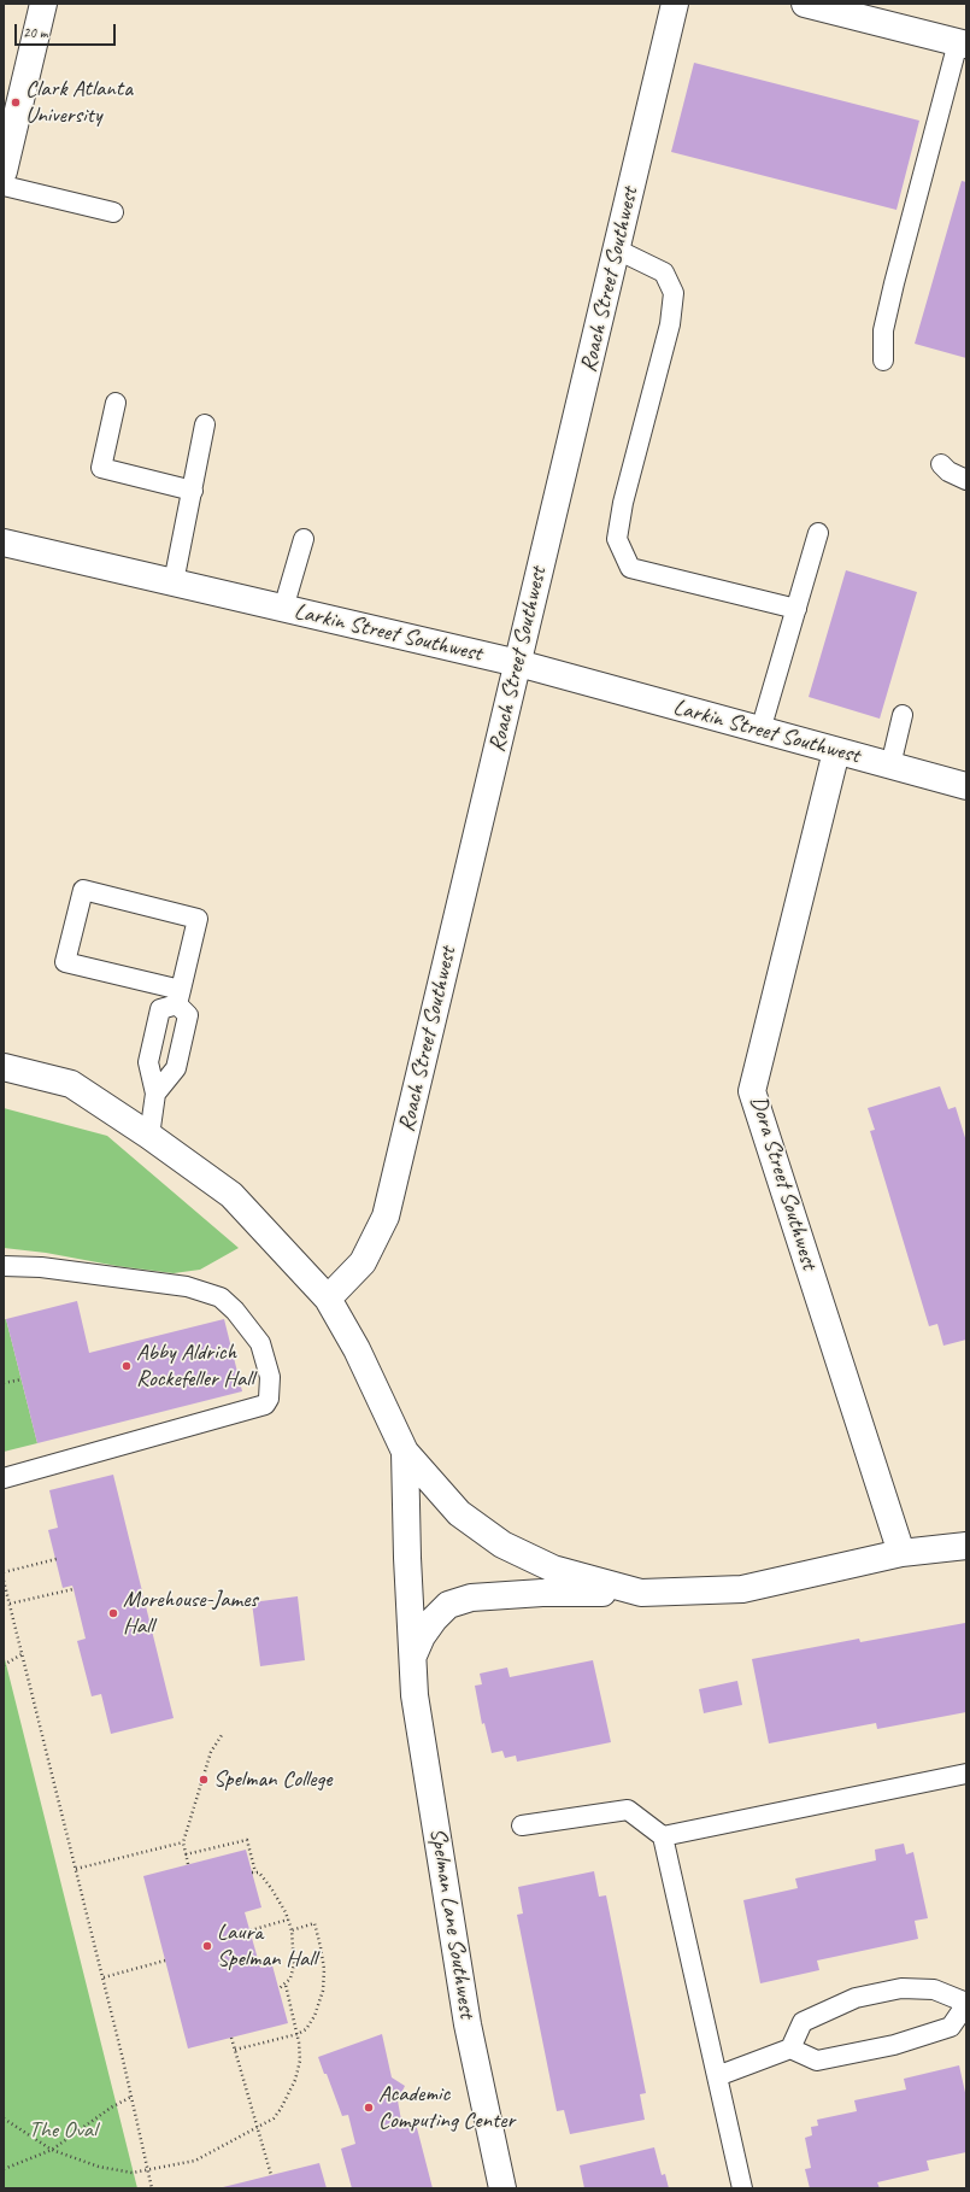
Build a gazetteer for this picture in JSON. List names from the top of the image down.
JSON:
{
  "streets": {
    "street": [
      "Roach Street Southwest",
      "Larkin Street Southwest",
      "Dora Street Southwest",
      "Spelman Lane Southwest"
    ]
  },
  "crossings": [
    ["Roach Street Southwest", "Larkin Street Southwest"],
    ["Roach Street Southwest", "Spelman Lane Southwest"],
    ["Larkin Street Southwest", "Dora Street Southwest"]
  ],
  "parks": ["The Oval"],
  "places": [
    "Clark Atlanta University",
    "Abby Aldrich Rockefeller Hall",
    "Morehouse-James Hall",
    "Spelman College",
    "Laura Spelman Hall",
    "Academic Computing Center"
  ],
  "scale_bar": "20 m"
}
